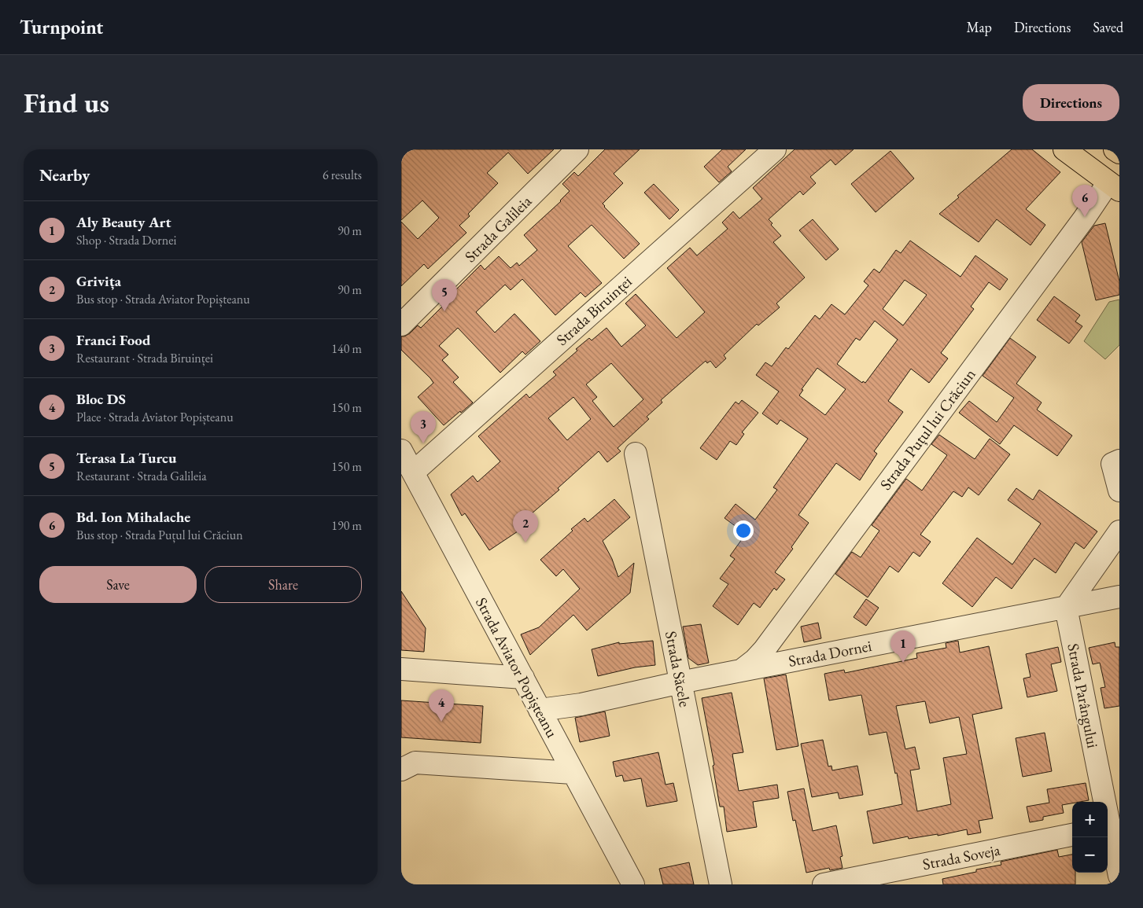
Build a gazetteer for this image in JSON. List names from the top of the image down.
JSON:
{
  "streets": {
    "street": [
      "Strada Galileia",
      "Strada Biruinței",
      "Strada Puțul lui Crăciun",
      "Strada Dornei",
      "Strada Aviator Popișteanu",
      "Strada Săcele",
      "Strada Parângului",
      "Strada Soveja"
    ]
  },
  "crossings": [
    ["Strada Biruinței", "Strada Aviator Popișteanu"],
    ["Strada Puțul lui Crăciun", "Strada Dornei"],
    ["Strada Dornei", "Strada Aviator Popișteanu"],
    ["Strada Dornei", "Strada Săcele"],
    ["Strada Dornei", "Strada Parângului"]
  ],
  "page": {
    "header": "Turnpoint",
    "nav": ["Map", "Directions", "Saved"],
    "buttons": [
      "Directions",
      ["Save", "Share"]
    ],
    "title": "Find us",
    "heading": ["Nearby", "6 results"],
    "pins": [
      "6",
      "5",
      "3",
      "2",
      "1",
      "4"
    ],
    "list": [
      {
        "mark": "1",
        "name": "Aly Beauty Art",
        "note": "Shop · Strada Dornei",
        "value": "90 m"
      },
      {
        "mark": "2",
        "name": "Grivița",
        "note": "Bus stop · Strada Aviator Popișteanu",
        "value": "90 m"
      },
      {
        "mark": "3",
        "name": "Franci Food",
        "note": "Restaurant · Strada Biruinței",
        "value": "140 m"
      },
      {
        "mark": "4",
        "name": "Bloc DS",
        "note": "Place · Strada Aviator Popișteanu",
        "value": "150 m"
      },
      {
        "mark": "5",
        "name": "Terasa La Turcu",
        "note": "Restaurant · Strada Galileia",
        "value": "150 m"
      },
      {
        "mark": "6",
        "name": "Bd. Ion Mihalache",
        "note": "Bus stop · Strada Puțul lui Crăciun",
        "value": "190 m"
      }
    ],
    "map_buttons": ["+", "−"]
  }
}
